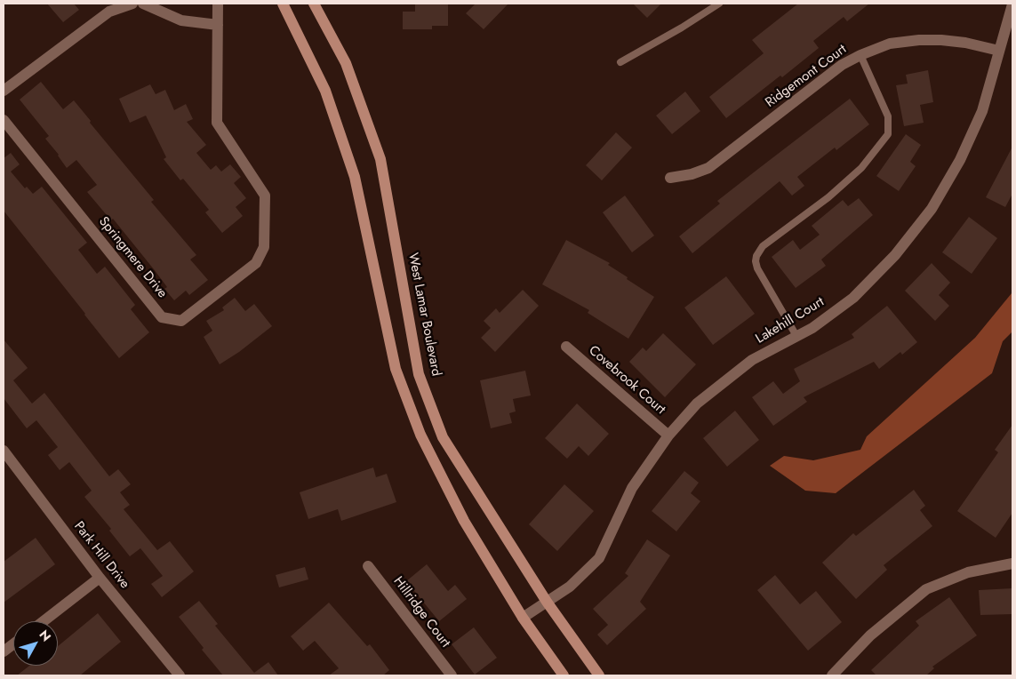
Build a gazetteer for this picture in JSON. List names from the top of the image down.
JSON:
{
  "streets": {
    "main road": ["West Lamar Boulevard"],
    "street": [
      "Ridgemont Court",
      "Springmere Drive",
      "Lakehill Court",
      "Covebrook Court",
      "Park Hill Drive",
      "Hillridge Court"
    ]
  },
  "crossings": [
    ["Ridgemont Court", "Lakehill Court"],
    ["West Lamar Boulevard", "Lakehill Court"],
    ["Lakehill Court", "Covebrook Court"]
  ],
  "north": "top right"
}
